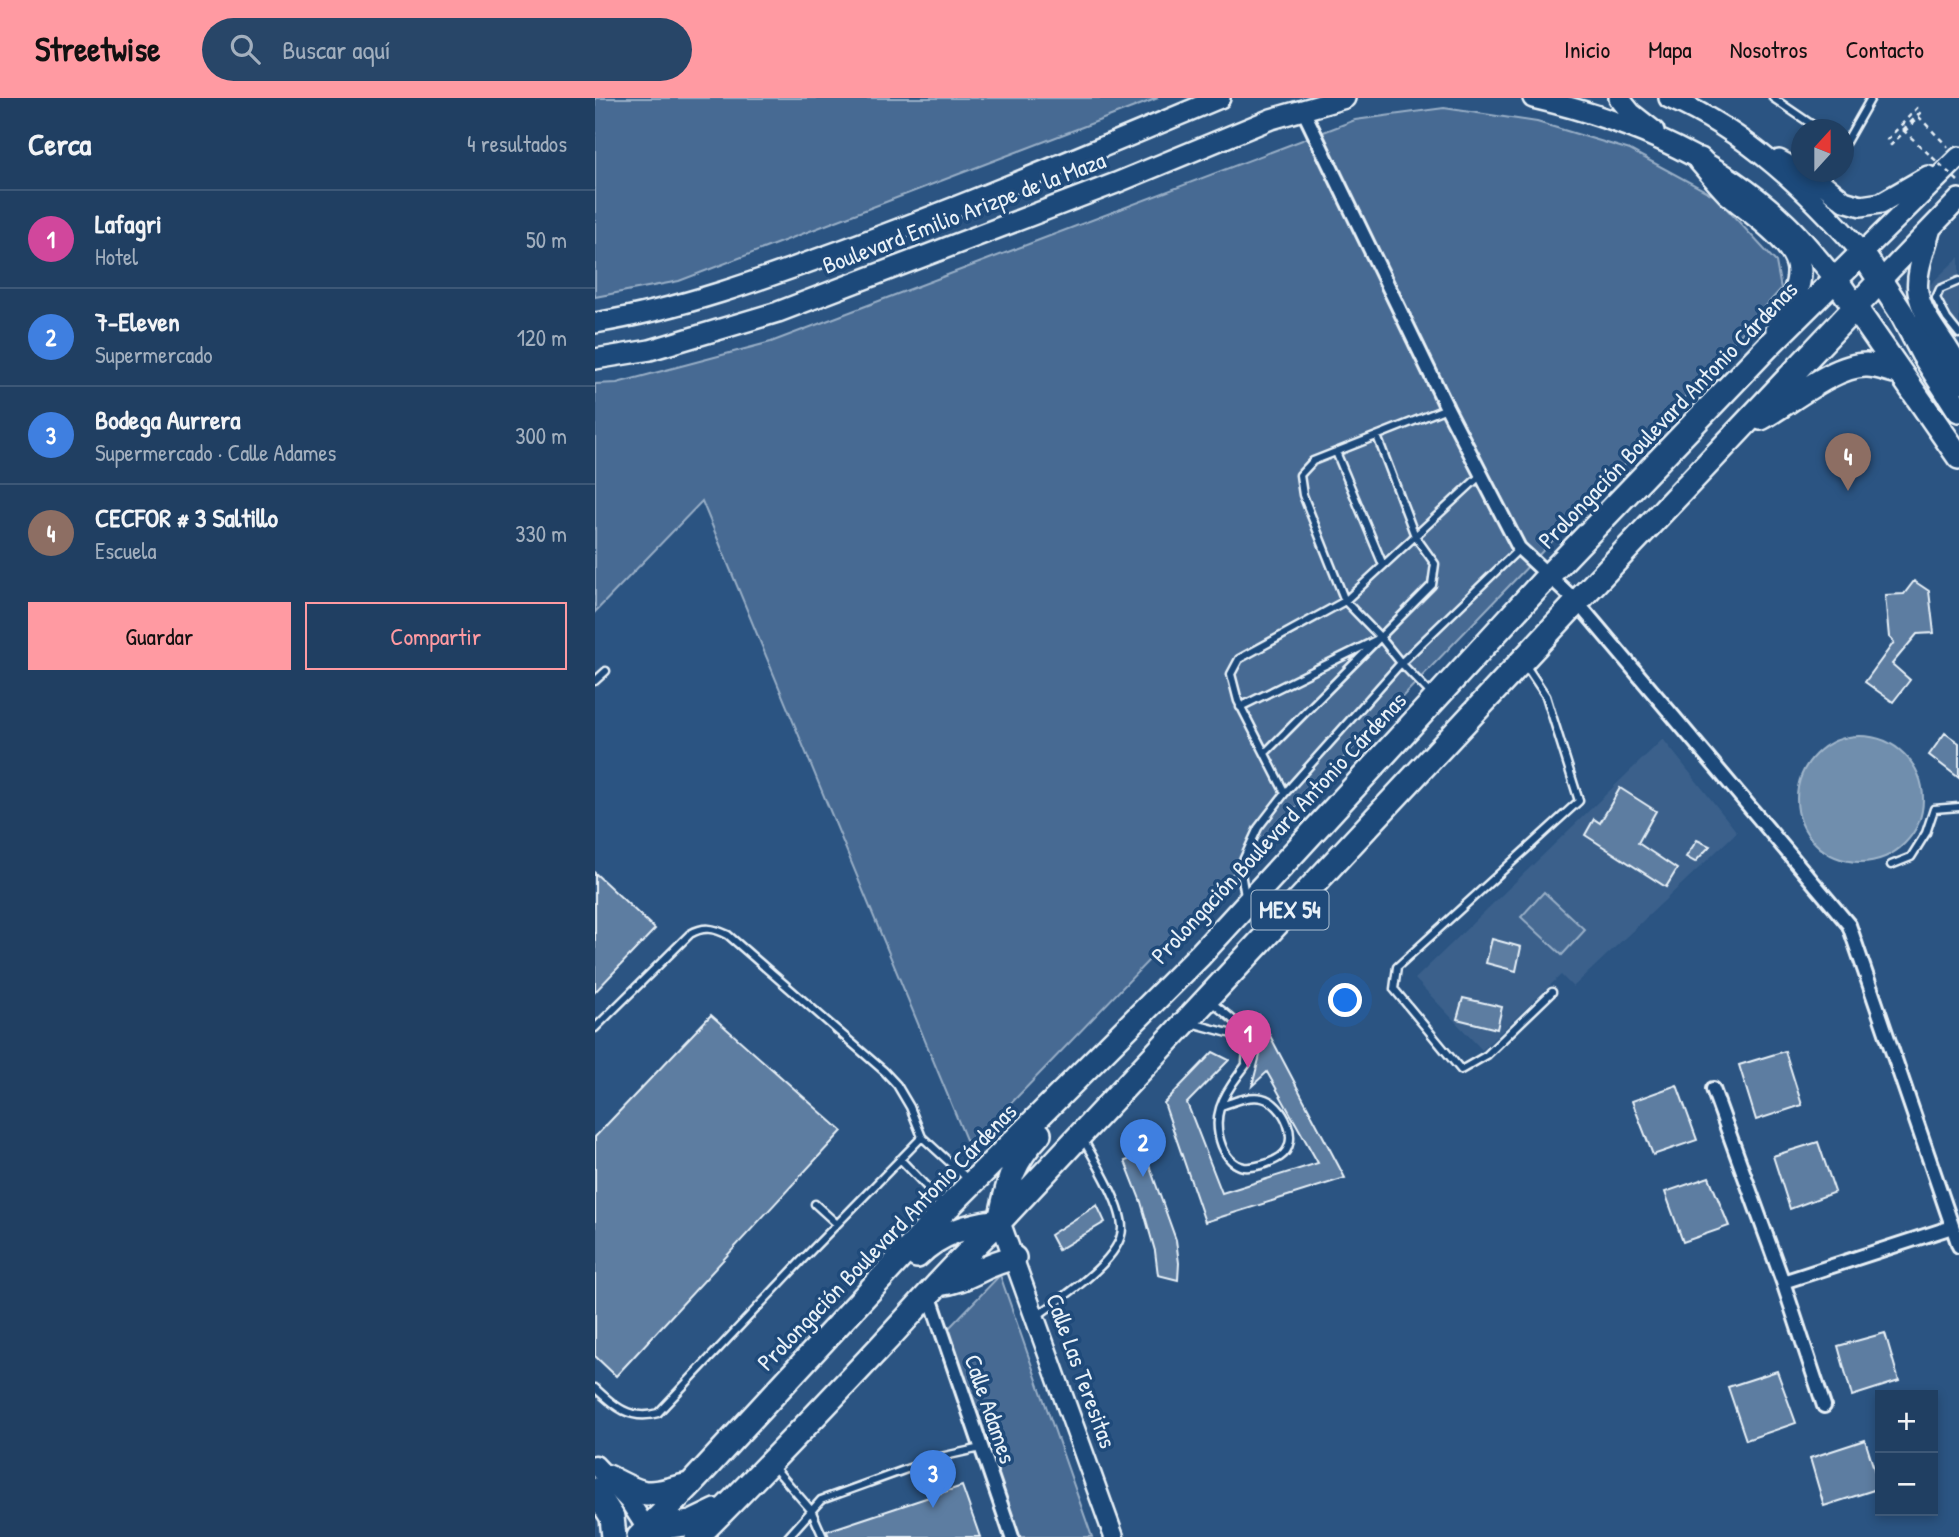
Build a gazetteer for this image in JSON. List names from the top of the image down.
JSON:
{
  "streets": {
    "highway": ["Prolongación Boulevard Antonio Cárdenas", "MEX 54"],
    "main road": ["Boulevard Emilio Arizpe de la Maza"],
    "street": ["Calle Las Teresitas", "Calle Adames"]
  },
  "crossings": [
    ["MEX 54", "Calle Las Teresitas"],
    ["MEX 54", "Calle Adames"]
  ],
  "north": "top",
  "page": {
    "header": "Streetwise",
    "search": "Buscar aquí",
    "nav": [
      "Inicio",
      "Mapa",
      "Nosotros",
      "Contacto"
    ],
    "heading": ["Cerca", "4 resultados"],
    "list": [
      {
        "mark": "1",
        "name": "Lafagri",
        "note": "Hotel",
        "value": "50 m"
      },
      {
        "mark": "2",
        "name": "7-Eleven",
        "note": "Supermercado",
        "value": "120 m"
      },
      {
        "mark": "3",
        "name": "Bodega Aurrera",
        "note": "Supermercado · Calle Adames",
        "value": "300 m"
      },
      {
        "mark": "4",
        "name": "CECFOR # 3 Saltillo",
        "note": "Escuela",
        "value": "330 m"
      }
    ],
    "pins": [
      "4",
      "1",
      "2",
      "3"
    ],
    "buttons": ["Guardar", "Compartir"],
    "map_buttons": ["+", "−"]
  }
}
